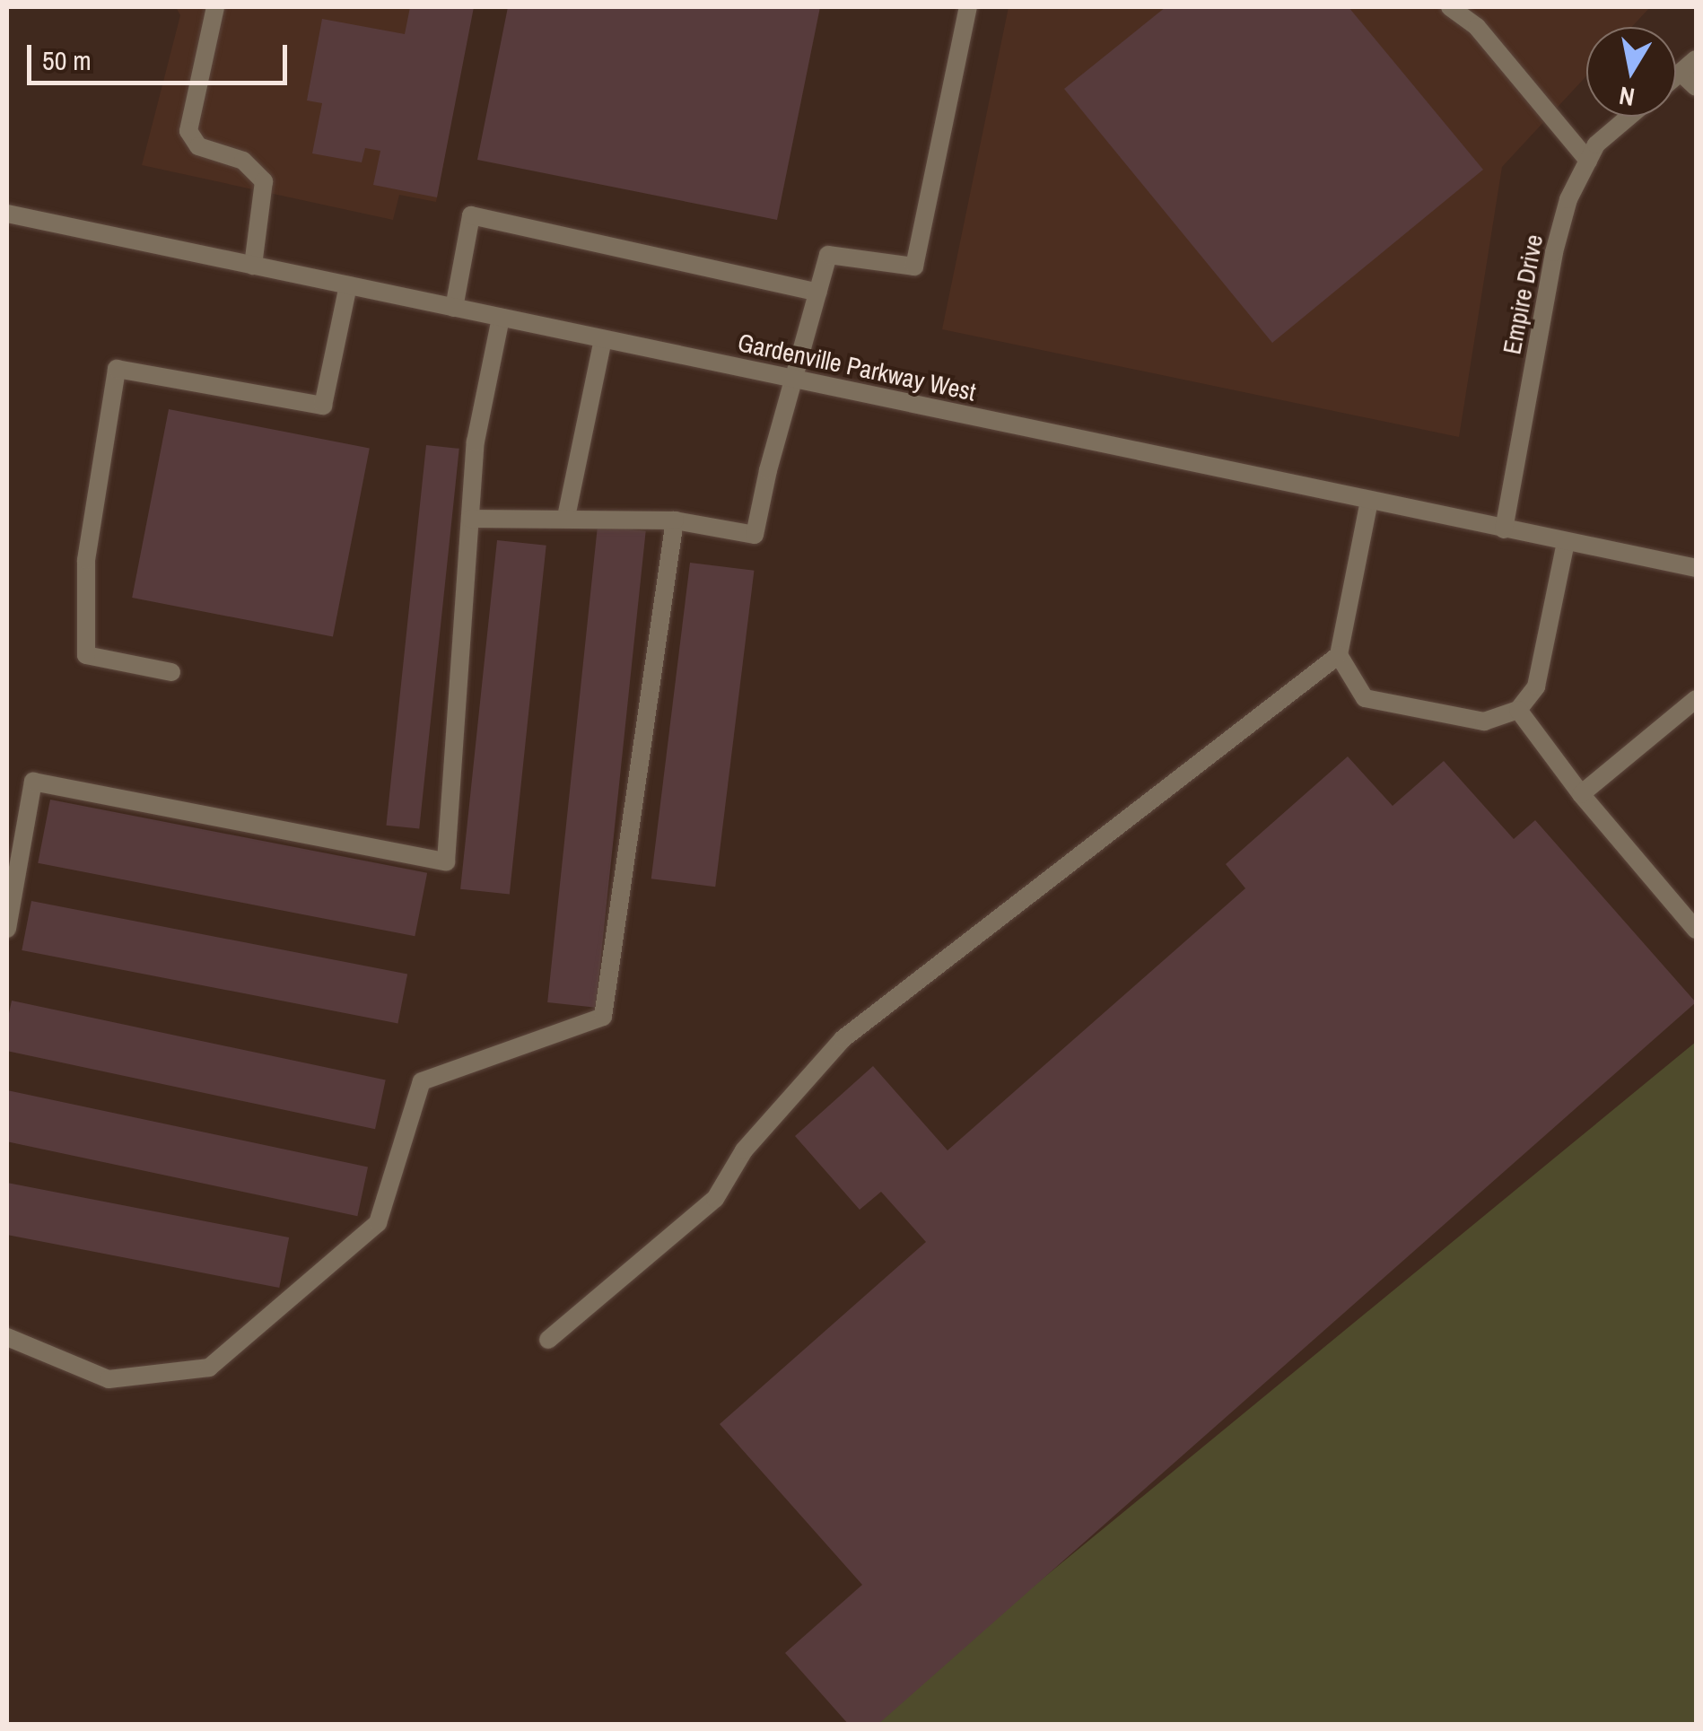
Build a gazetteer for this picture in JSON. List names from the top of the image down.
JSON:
{
  "streets": {
    "street": ["Empire Drive", "Gardenville Parkway West"]
  },
  "crossings": [
    ["Empire Drive", "Gardenville Parkway West"]
  ],
  "scale_bar": "50 m",
  "north": "bottom"
}
